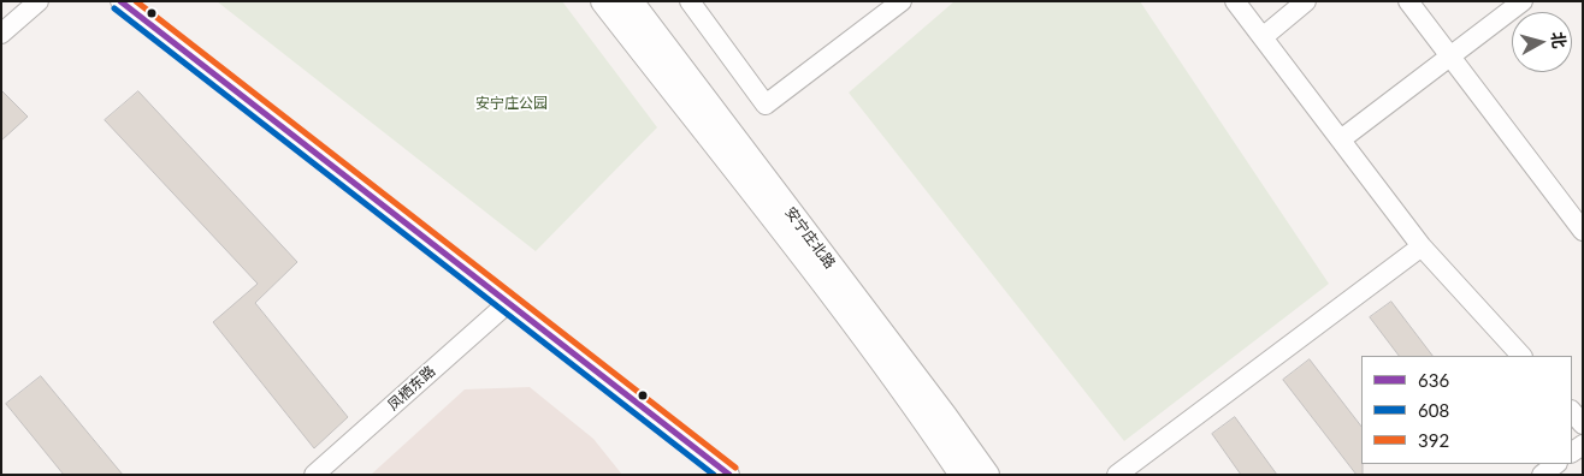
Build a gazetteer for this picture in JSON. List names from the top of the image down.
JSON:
{
  "streets": {
    "main road": ["安宁庄北路"],
    "street": ["凤栖东路"]
  },
  "parks": ["安宁庄公园"],
  "lines": ["transit line 636", "transit line 392", "transit line 608"],
  "legend": ["636", "608", "392"],
  "north": "right"
}
